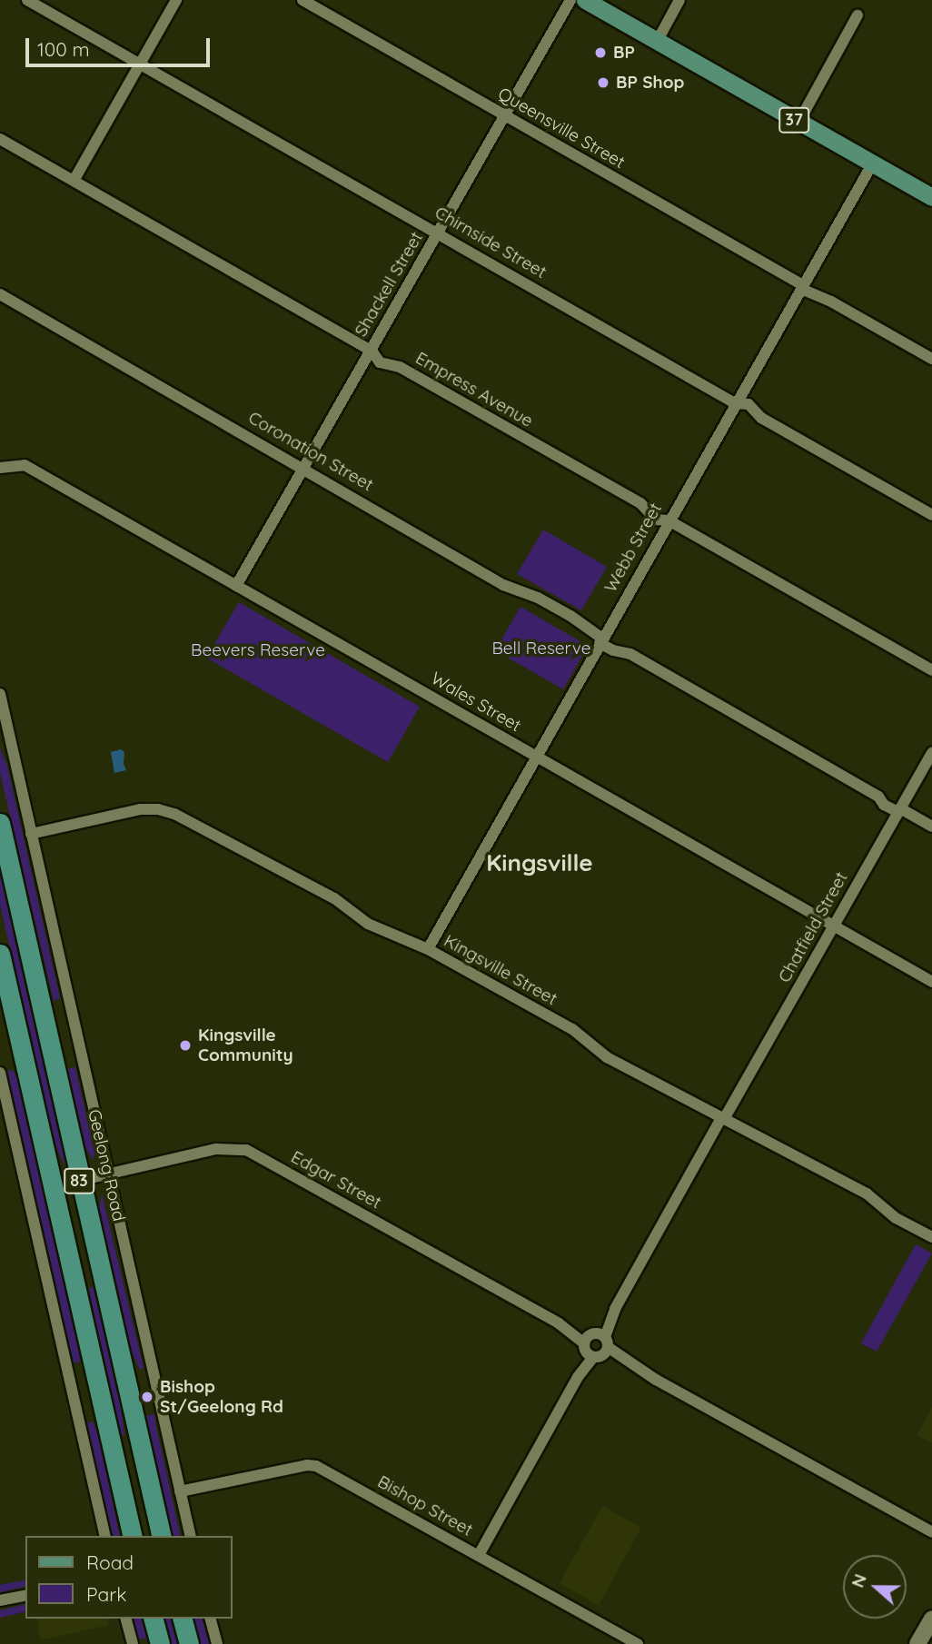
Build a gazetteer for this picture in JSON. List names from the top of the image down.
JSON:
{
  "streets": {
    "highway": ["Geelong Road", "83"],
    "main road": ["37"],
    "street": [
      "Queensville Street",
      "Chirnside Street",
      "Shackell Street",
      "Empress Avenue",
      "Coronation Street",
      "Webb Street",
      "Wales Street",
      "Chatfield Street",
      "Kingsville Street",
      "Edgar Street",
      "Bishop Street"
    ]
  },
  "crossings": [
    ["37", "Webb Street"],
    ["Queensville Street", "Shackell Street"],
    ["Queensville Street", "Webb Street"],
    ["Chirnside Street", "Shackell Street"],
    ["Chirnside Street", "Webb Street"],
    ["Shackell Street", "Empress Avenue"],
    ["Shackell Street", "Coronation Street"],
    ["Shackell Street", "Wales Street"],
    ["Empress Avenue", "Webb Street"],
    ["Coronation Street", "Webb Street"],
    ["Coronation Street", "Chatfield Street"],
    ["Webb Street", "Wales Street"],
    ["Webb Street", "Kingsville Street"],
    ["Wales Street", "Chatfield Street"],
    ["Chatfield Street", "Kingsville Street"],
    ["Chatfield Street", "Edgar Street"],
    ["Chatfield Street", "Bishop Street"],
    ["Kingsville Street", "Geelong Road"],
    ["Geelong Road", "Edgar Street"],
    ["Geelong Road", "Bishop Street"]
  ],
  "districts": ["Kingsville"],
  "parks": ["Bell Reserve", "Beevers Reserve"],
  "places": [
    "BP",
    "BP Shop",
    "Kingsville Community",
    "Bishop St/Geelong Rd"
  ],
  "legend": ["Road", "Park"],
  "scale_bar": "100 m",
  "north": "left"
}
